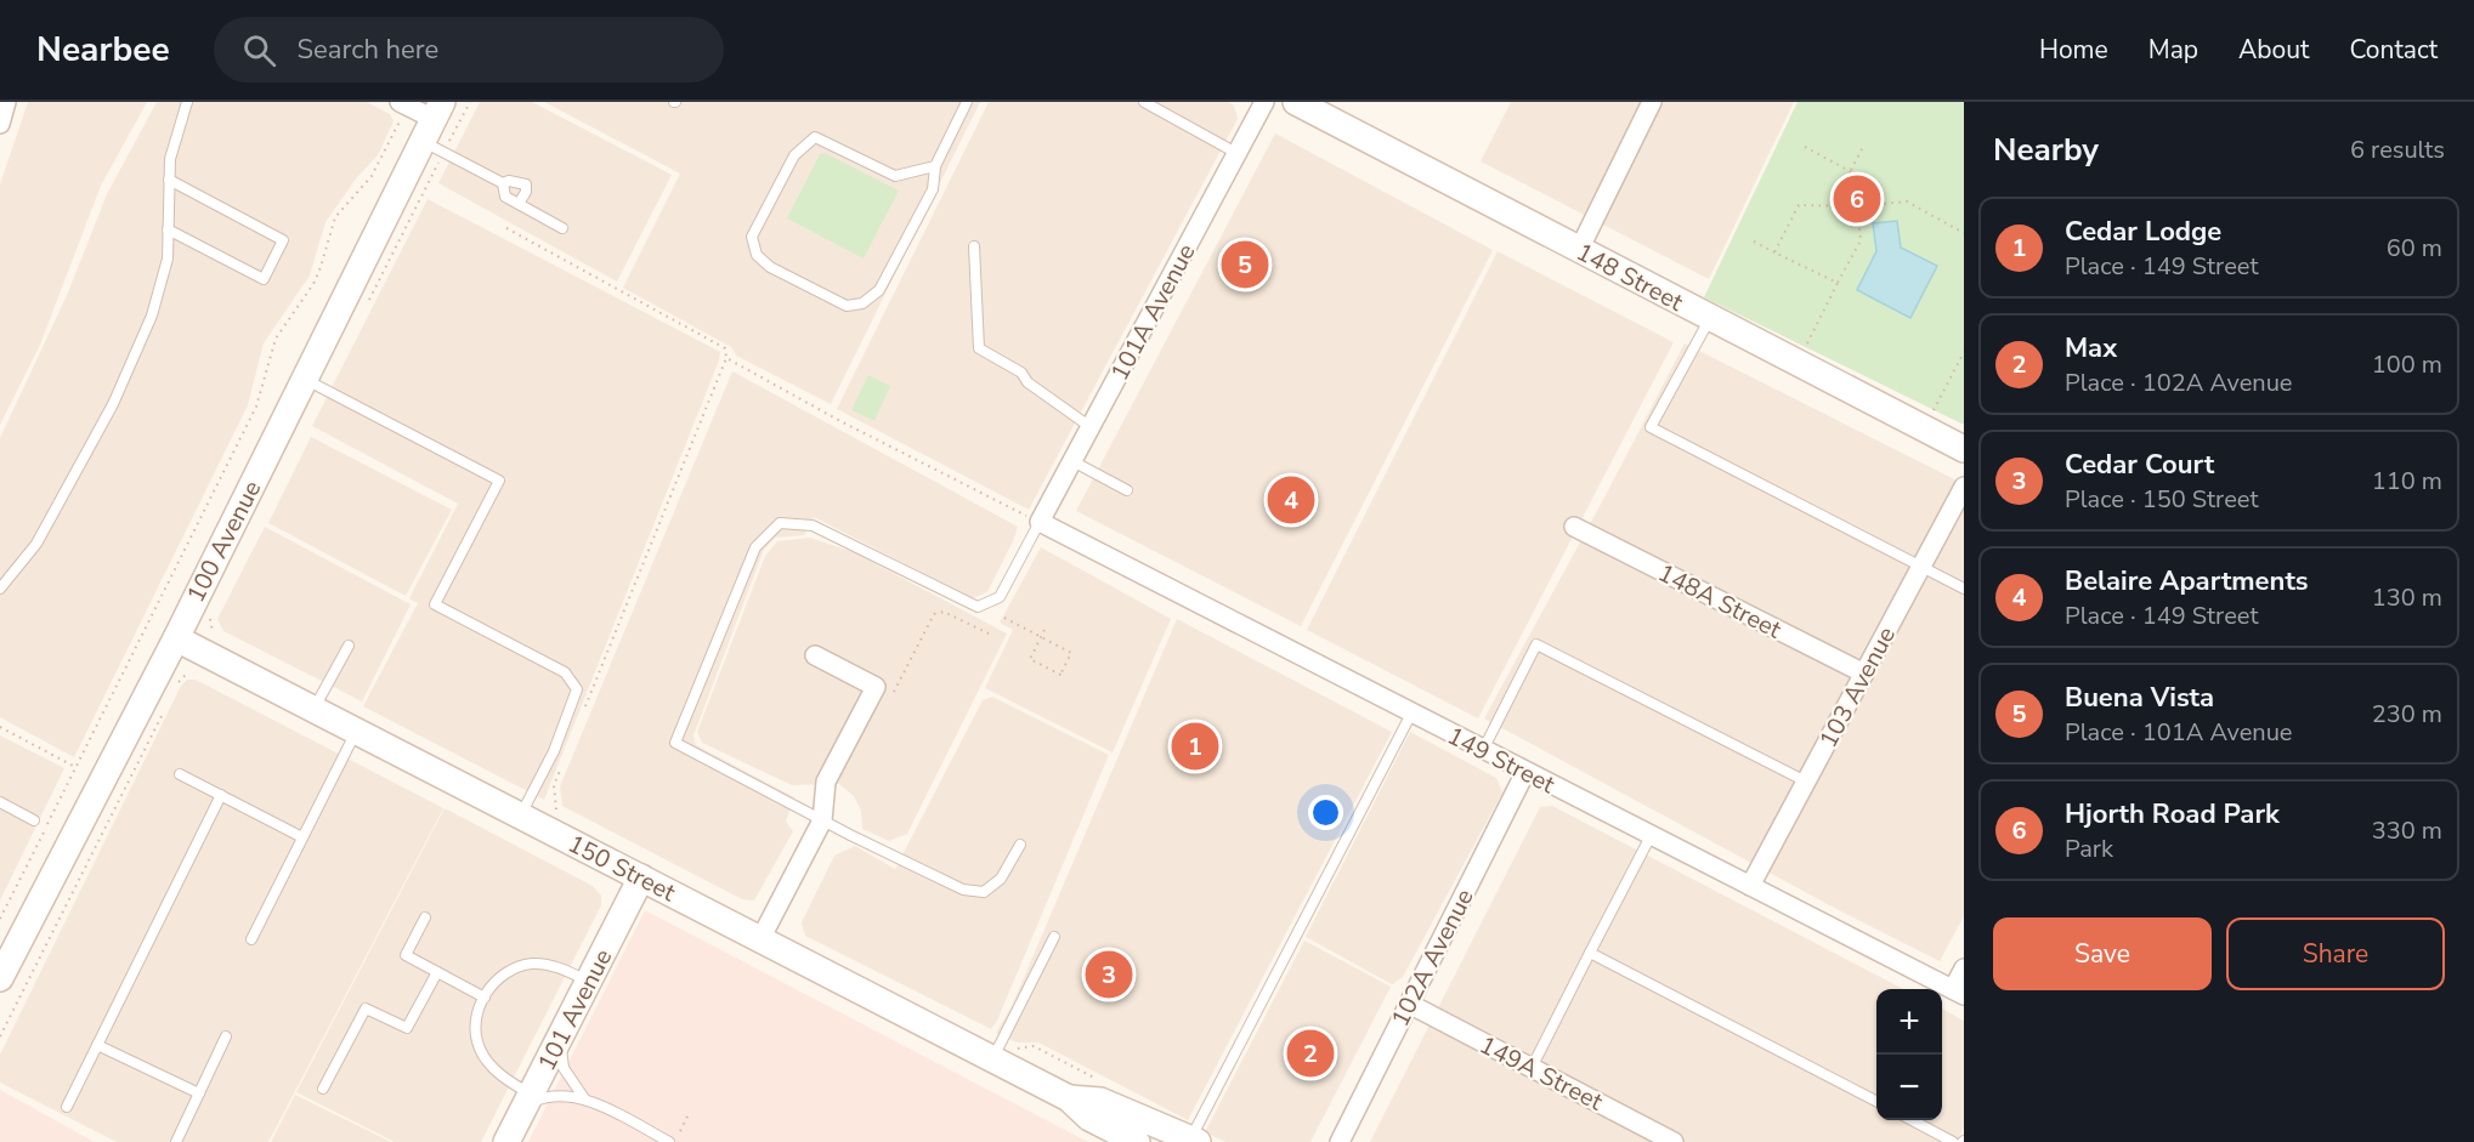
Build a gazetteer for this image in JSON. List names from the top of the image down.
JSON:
{
  "streets": {
    "main road": [
      "148 Street",
      "100 Avenue",
      "150 Street",
      "101 Avenue"
    ],
    "street": [
      "101A Avenue",
      "148A Street",
      "103 Avenue",
      "149 Street",
      "102A Avenue",
      "149A Street"
    ]
  },
  "crossings": [
    ["101A Avenue", "149 Street"],
    ["100 Avenue", "150 Street"],
    ["148A Street", "103 Avenue"],
    ["103 Avenue", "149 Street"],
    ["149 Street", "102A Avenue"],
    ["150 Street", "101 Avenue"],
    ["102A Avenue", "149A Street"]
  ],
  "page": {
    "header": "Nearbee",
    "search": "Search here",
    "nav": [
      "Home",
      "Map",
      "About",
      "Contact"
    ],
    "heading": ["Nearby", "6 results"],
    "pins": [
      "6",
      "5",
      "4",
      "1",
      "3",
      "2"
    ],
    "list": [
      {
        "mark": "1",
        "name": "Cedar Lodge",
        "note": "Place · 149 Street",
        "value": "60 m"
      },
      {
        "mark": "2",
        "name": "Max",
        "note": "Place · 102A Avenue",
        "value": "100 m"
      },
      {
        "mark": "3",
        "name": "Cedar Court",
        "note": "Place · 150 Street",
        "value": "110 m"
      },
      {
        "mark": "4",
        "name": "Belaire Apartments",
        "note": "Place · 149 Street",
        "value": "130 m"
      },
      {
        "mark": "5",
        "name": "Buena Vista",
        "note": "Place · 101A Avenue",
        "value": "230 m"
      },
      {
        "mark": "6",
        "name": "Hjorth Road Park",
        "note": "Park",
        "value": "330 m"
      }
    ],
    "buttons": ["Save", "Share"],
    "map_buttons": ["+", "−"]
  }
}
